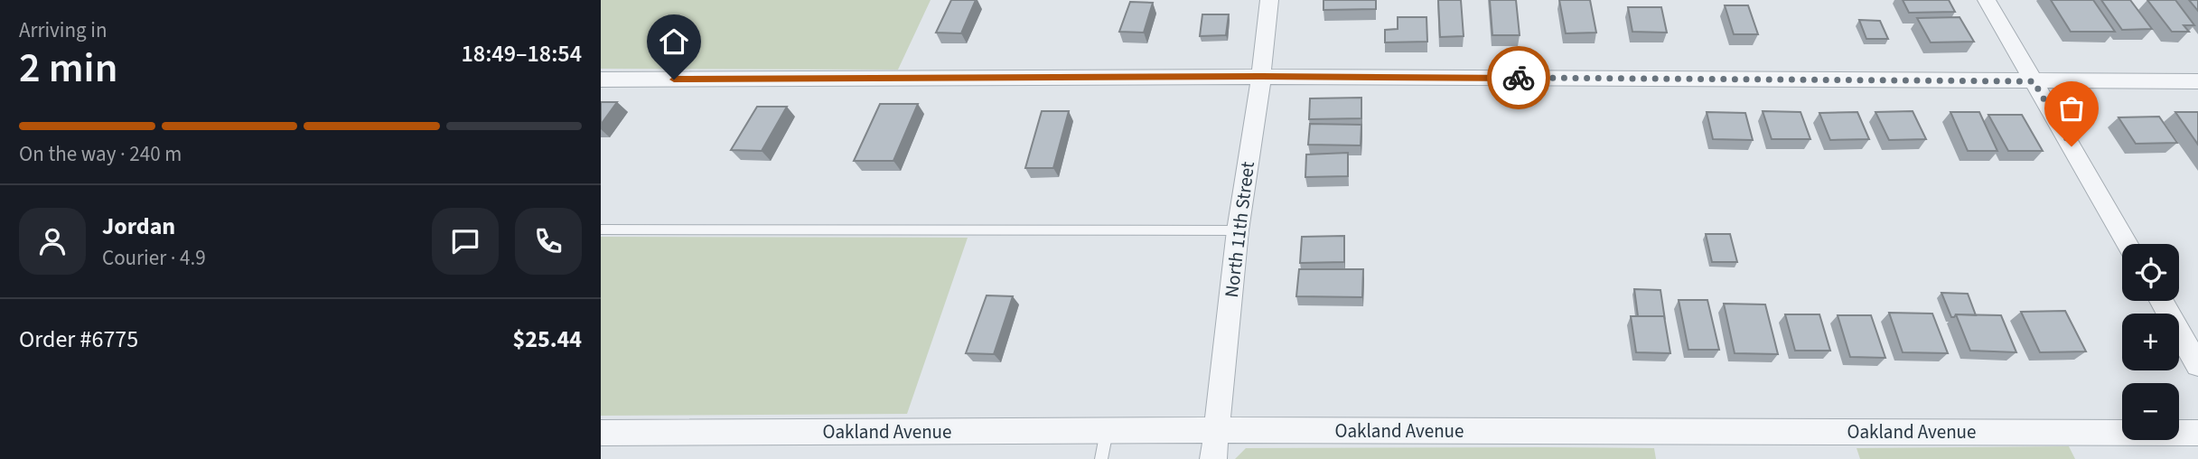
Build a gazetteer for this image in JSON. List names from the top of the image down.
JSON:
{
  "streets": {
    "street": ["North 11th Street", "Oakland Avenue"]
  },
  "crossings": [
    ["North 11th Street", "Oakland Avenue"]
  ],
  "page": {
    "heading": ["2 min", "Arriving in", "18:49–18:54"],
    "panel": [
      "Jordan",
      "Courier · 4.9",
      "Order #6775",
      "$25.44"
    ],
    "bar": "On the way · 240 m",
    "map_buttons": ["+", "−"]
  }
}
